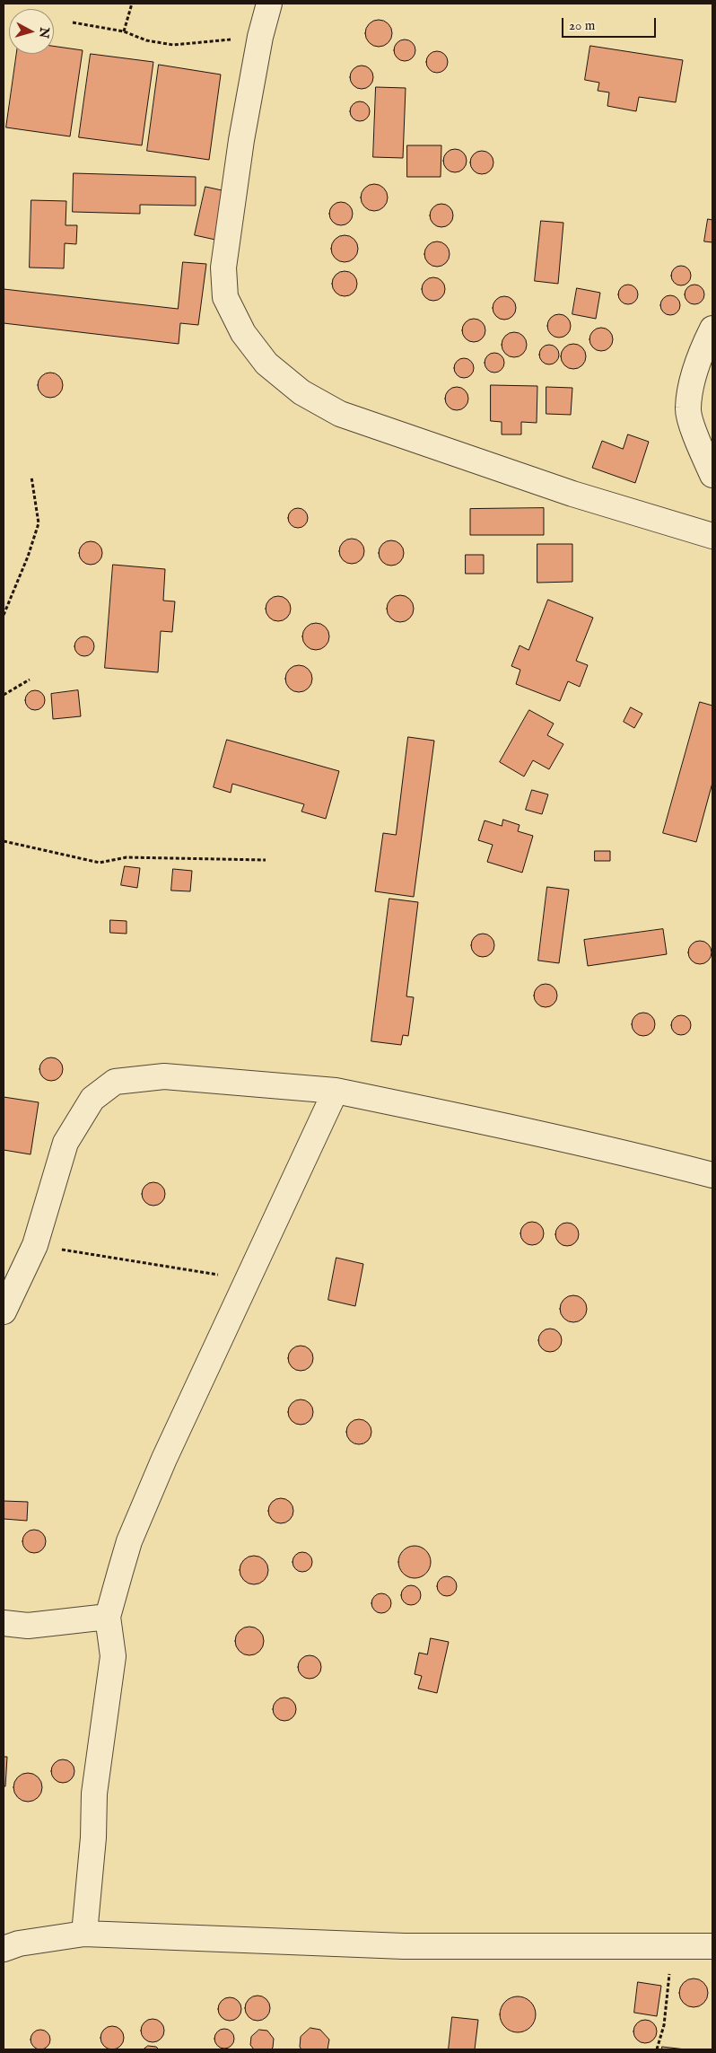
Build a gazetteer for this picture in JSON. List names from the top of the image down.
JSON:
{
  "scale_bar": "20 m",
  "north": "right"
}
